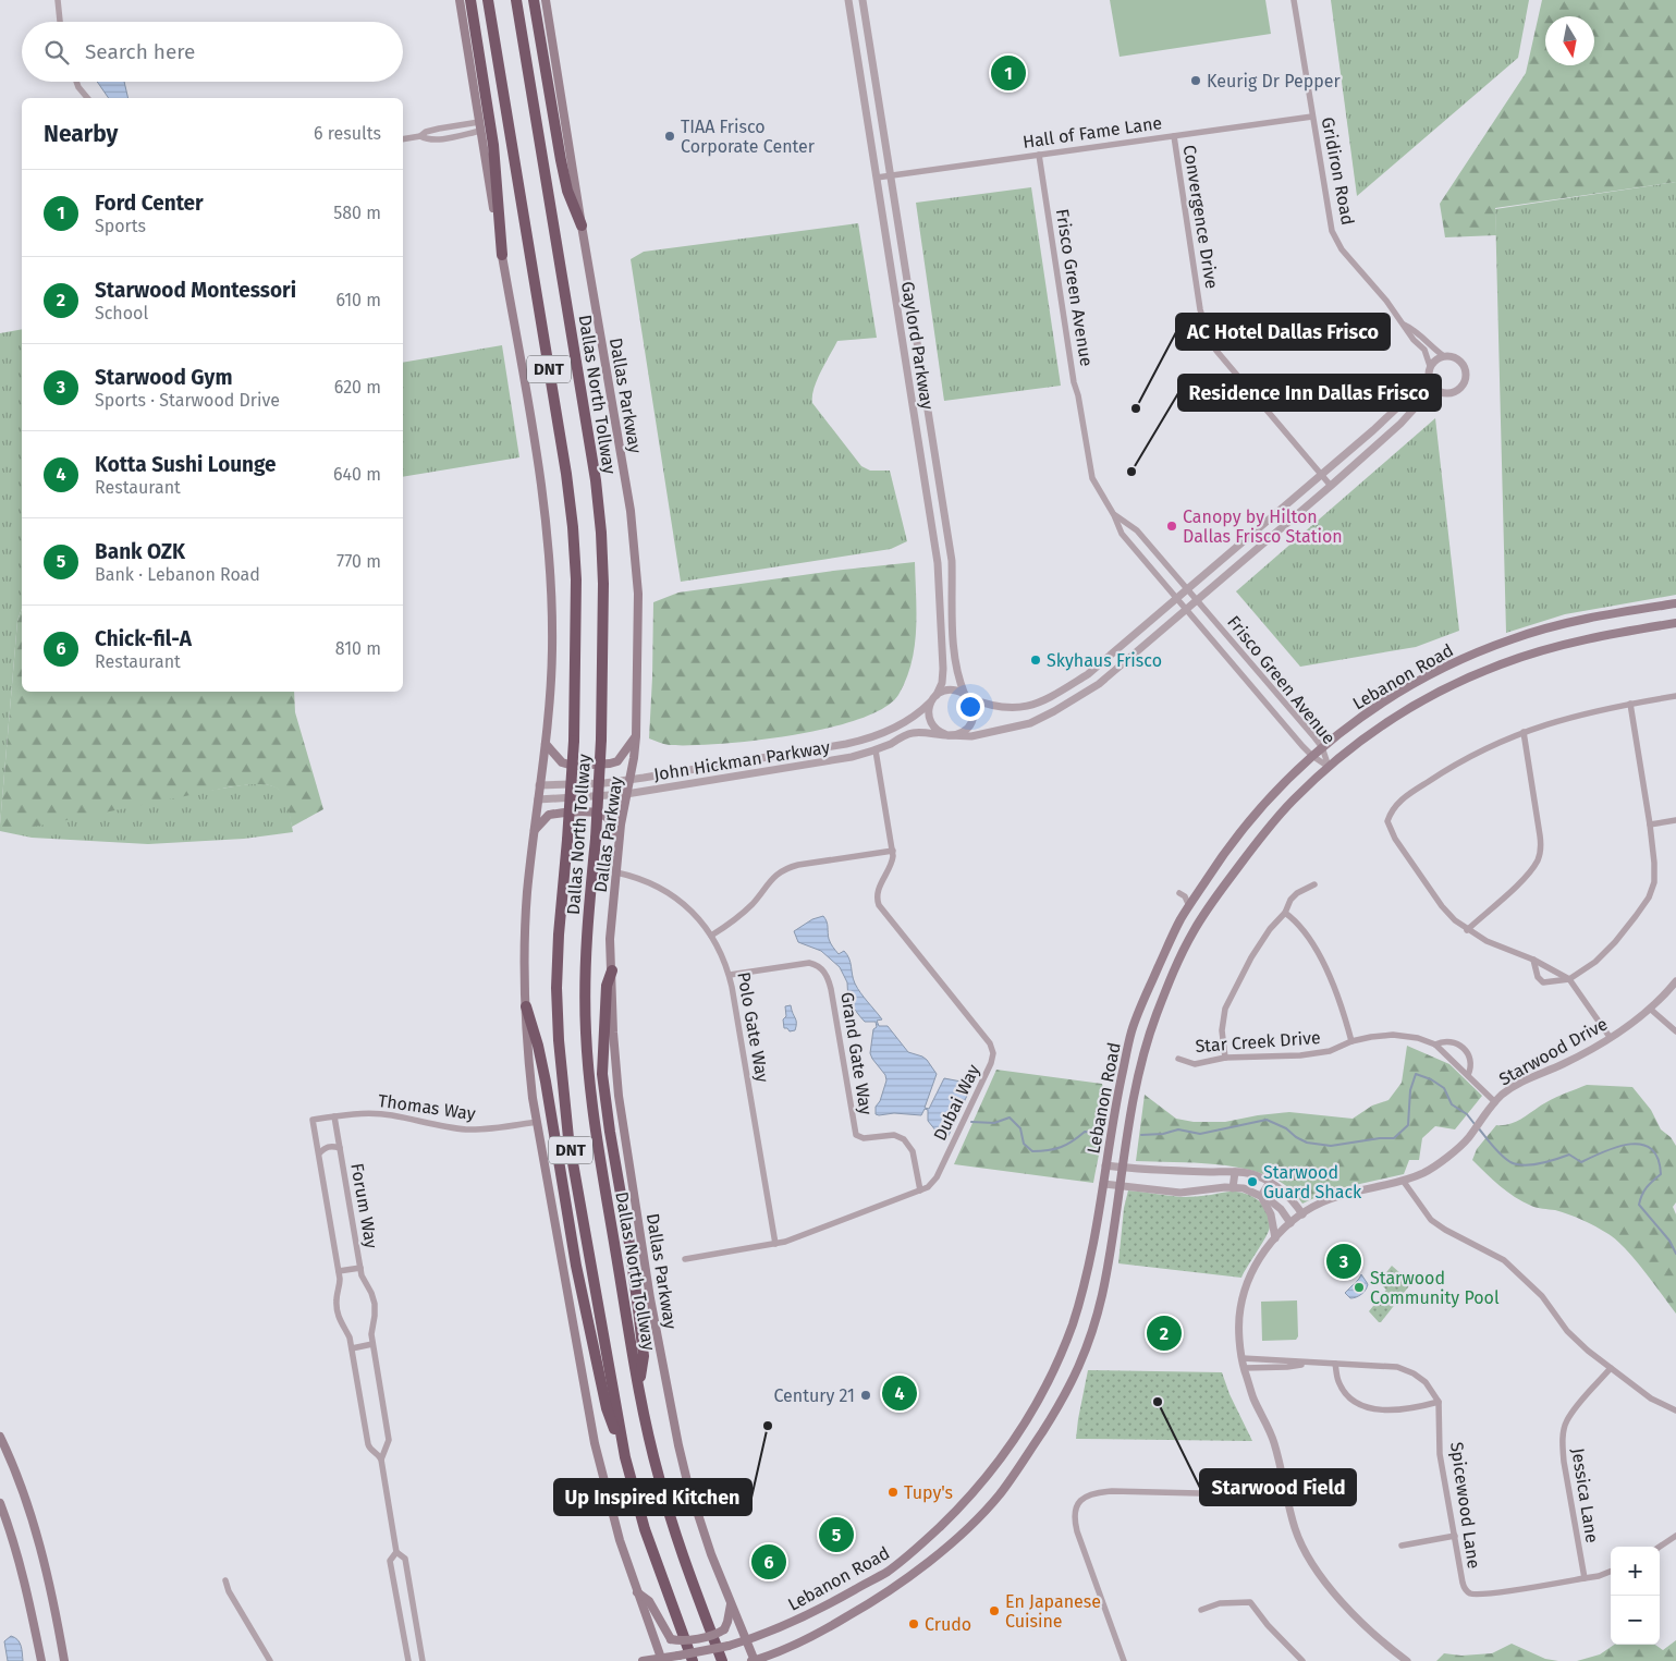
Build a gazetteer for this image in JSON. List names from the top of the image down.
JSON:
{
  "streets": {
    "highway": ["DNT", "Dallas North Tollway"],
    "main road": ["Dallas Parkway", "Lebanon Road"],
    "street": [
      "Hall of Fame Lane",
      "Gridiron Road",
      "Convergence Drive",
      "Frisco Green Avenue",
      "Gaylord Parkway",
      "John Hickman Parkway",
      "Polo Gate Way",
      "Star Creek Drive",
      "Starwood Drive",
      "Grand Gate Way",
      "Dubai Way",
      "Thomas Way",
      "Forum Way",
      "Jessica Lane",
      "Spicewood Lane"
    ]
  },
  "crossings": [
    ["Hall of Fame Lane", "Gridiron Road"],
    ["Hall of Fame Lane", "Convergence Drive"],
    ["Hall of Fame Lane", "Frisco Green Avenue"],
    ["Hall of Fame Lane", "Gaylord Parkway"],
    ["Gridiron Road", "John Hickman Parkway"],
    ["Convergence Drive", "John Hickman Parkway"],
    ["Frisco Green Avenue", "Lebanon Road"],
    ["Frisco Green Avenue", "John Hickman Parkway"],
    ["Gaylord Parkway", "John Hickman Parkway"],
    ["Dallas Parkway", "Lebanon Road"],
    ["Dallas Parkway", "John Hickman Parkway"],
    ["Dallas Parkway", "Polo Gate Way"],
    ["John Hickman Parkway", "Dubai Way"],
    ["Polo Gate Way", "Grand Gate Way"],
    ["Polo Gate Way", "Dubai Way"],
    ["Star Creek Drive", "Starwood Drive"],
    ["Grand Gate Way", "Dubai Way"],
    ["Thomas Way", "Forum Way"],
    ["Jessica Lane", "Spicewood Lane"]
  ],
  "places": [
    "Keurig Dr Pepper",
    "TIAA Frisco Corporate Center",
    "AC Hotel Dallas Frisco",
    "Residence Inn Dallas Frisco",
    "Canopy by Hilton Dallas Frisco Station",
    "Skyhaus Frisco",
    "Starwood Guard Shack",
    "Starwood Community Pool",
    "Century 21",
    "Starwood Field",
    "Up Inspired Kitchen",
    "Tupy's",
    "En Japanese Cuisine",
    "Crudo"
  ],
  "north": "bottom",
  "page": {
    "search": "Search here",
    "pins": [
      "1",
      "3",
      "2",
      "4",
      "5",
      "6"
    ],
    "heading": ["Nearby", "6 results"],
    "list": [
      {
        "mark": "1",
        "name": "Ford Center",
        "note": "Sports",
        "value": "580 m"
      },
      {
        "mark": "2",
        "name": "Starwood Montessori",
        "note": "School",
        "value": "610 m"
      },
      {
        "mark": "3",
        "name": "Starwood Gym",
        "note": "Sports · Starwood Drive",
        "value": "620 m"
      },
      {
        "mark": "4",
        "name": "Kotta Sushi Lounge",
        "note": "Restaurant",
        "value": "640 m"
      },
      {
        "mark": "5",
        "name": "Bank OZK",
        "note": "Bank · Lebanon Road",
        "value": "770 m"
      },
      {
        "mark": "6",
        "name": "Chick-fil-A",
        "note": "Restaurant",
        "value": "810 m"
      }
    ],
    "map_buttons": ["+", "−"]
  }
}
